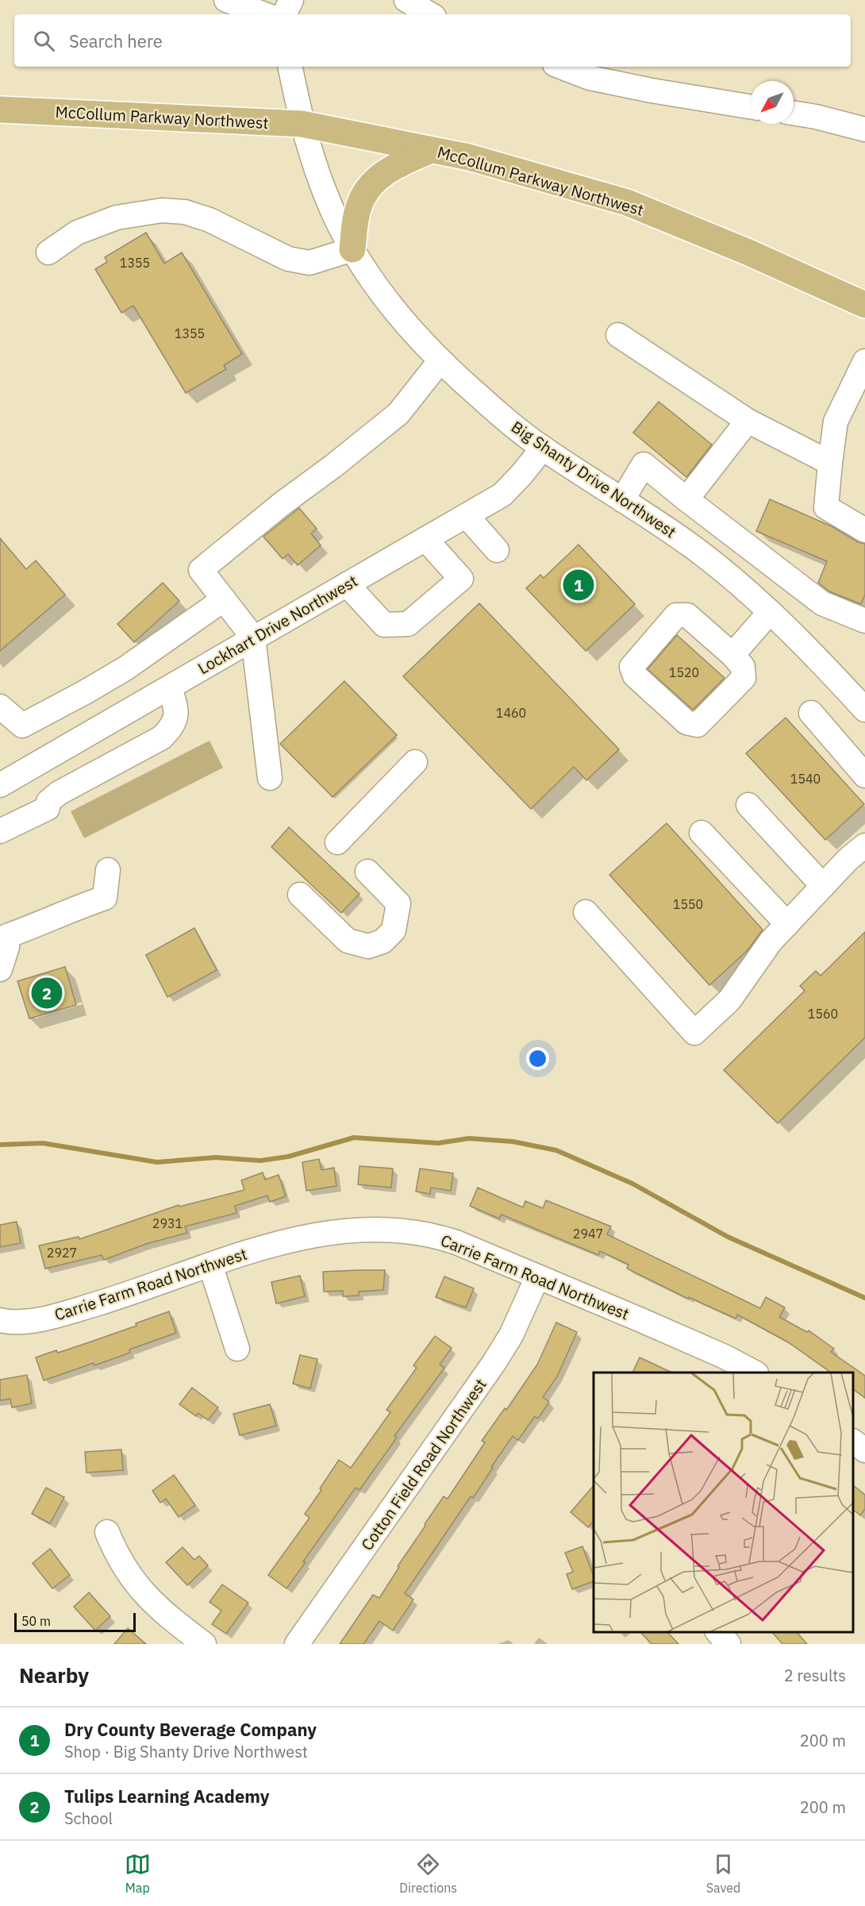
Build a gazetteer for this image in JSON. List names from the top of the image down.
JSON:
{
  "streets": {
    "main road": ["McCollum Parkway Northwest"],
    "street": [
      "Big Shanty Drive Northwest",
      "Lockhart Drive Northwest",
      "Carrie Farm Road Northwest",
      "Cotton Field Road Northwest"
    ]
  },
  "crossings": [
    ["McCollum Parkway Northwest", "Big Shanty Drive Northwest"],
    ["Big Shanty Drive Northwest", "Lockhart Drive Northwest"],
    ["Carrie Farm Road Northwest", "Cotton Field Road Northwest"]
  ],
  "house_numbers": [
    "1355",
    "1355",
    "1520",
    "1460",
    "1540",
    "1550",
    "1560",
    "2931",
    "2947",
    "2927"
  ],
  "scale_bar": "50 m",
  "north": "bottom left",
  "page": {
    "search": "Search here",
    "pins": ["1", "2"],
    "scale": "50 m",
    "heading": ["Nearby", "2 results"],
    "list": [
      {
        "mark": "1",
        "name": "Dry County Beverage Company",
        "note": "Shop · Big Shanty Drive Northwest",
        "value": "200 m"
      },
      {
        "mark": "2",
        "name": "Tulips Learning Academy",
        "note": "School",
        "value": "200 m"
      }
    ],
    "nav": ["Map", "Directions", "Saved"]
  }
}
